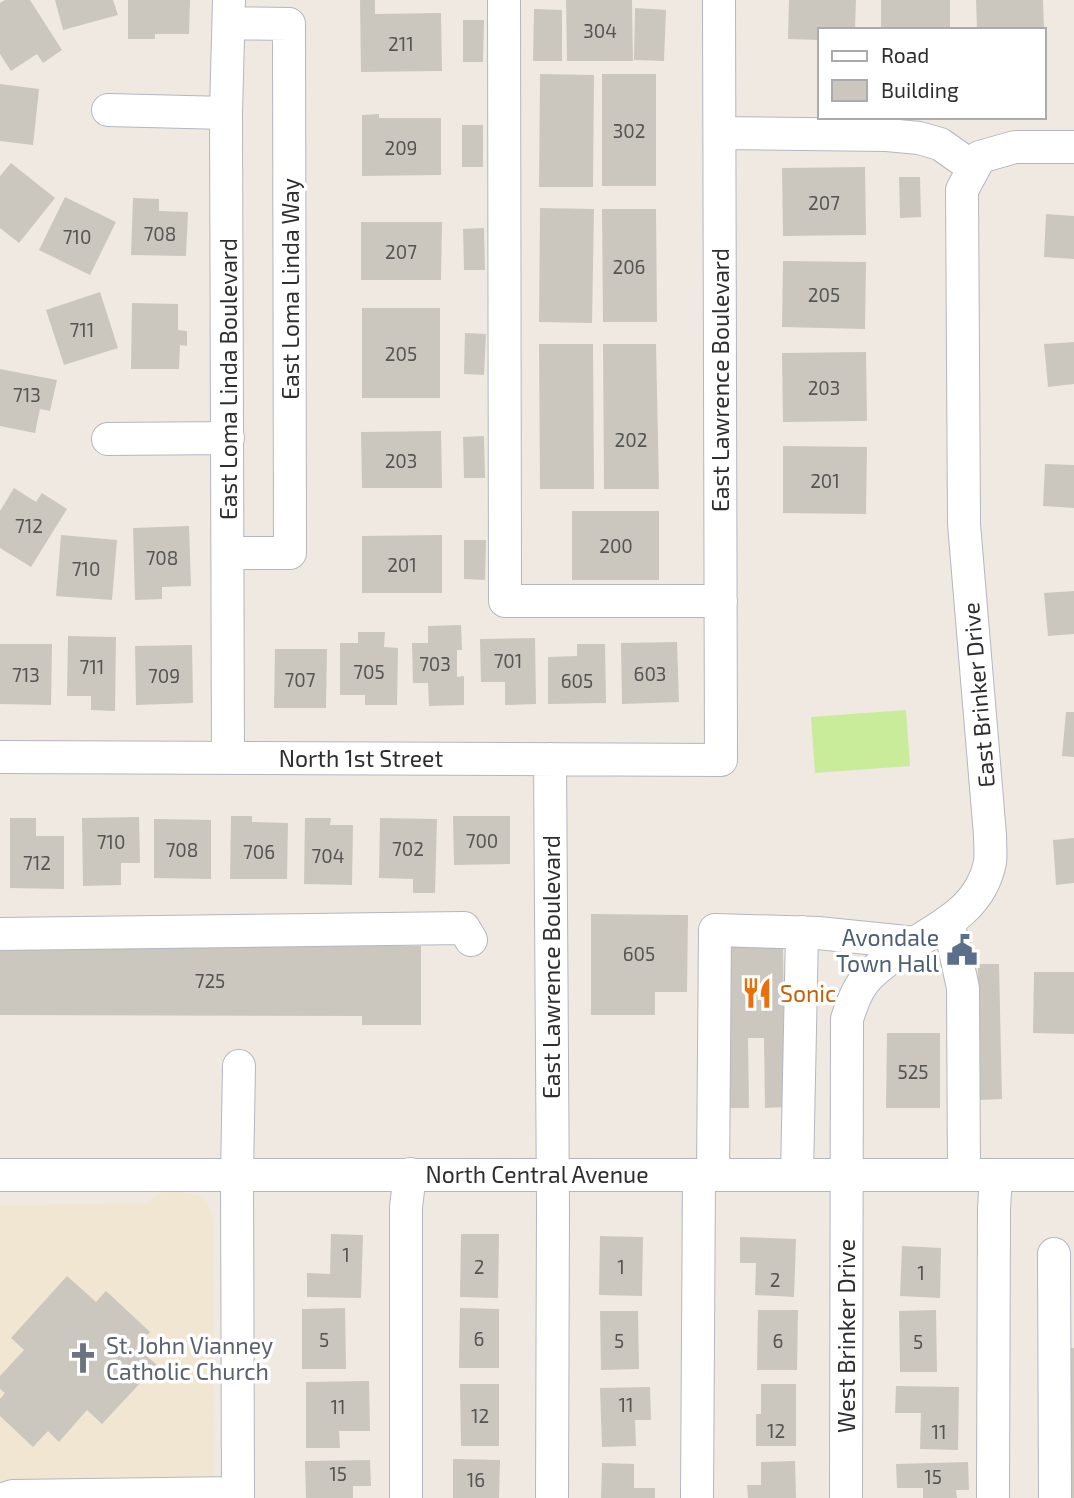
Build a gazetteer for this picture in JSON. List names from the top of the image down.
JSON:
{
  "streets": {
    "street": [
      "East Loma Linda Way",
      "East Loma Linda Boulevard",
      "East Lawrence Boulevard",
      "East Brinker Drive",
      "North 1st Street",
      "North Central Avenue",
      "West Brinker Drive"
    ]
  },
  "crossings": [
    ["East Loma Linda Way", "East Loma Linda Boulevard"],
    ["East Loma Linda Boulevard", "North 1st Street"],
    ["East Lawrence Boulevard", "North 1st Street"],
    ["East Lawrence Boulevard", "North Central Avenue"],
    ["East Brinker Drive", "North Central Avenue"],
    ["East Brinker Drive", "West Brinker Drive"],
    ["North Central Avenue", "West Brinker Drive"]
  ],
  "places": {
    "public building": ["Avondale Town Hall"],
    "restaurant": ["Sonic"],
    "church": ["St. John Vianney Catholic Church"]
  },
  "house_numbers": [
    "304",
    "211",
    "302",
    "209",
    "207",
    "708",
    "710",
    "207",
    "206",
    "205",
    "711",
    "205",
    "203",
    "713",
    "202",
    "203",
    "201",
    "712",
    "200",
    "708",
    "201",
    "710",
    "701",
    "703",
    "711",
    "705",
    "603",
    "713",
    "709",
    "707",
    "605",
    "700",
    "710",
    "702",
    "708",
    "706",
    "704",
    "712",
    "605",
    "725",
    "525",
    "1",
    "2",
    "1",
    "1",
    "2",
    "6",
    "5",
    "5",
    "6",
    "5",
    "11",
    "11",
    "12",
    "12",
    "11",
    "15",
    "15",
    "16"
  ],
  "legend": ["Road", "Building"]
}
